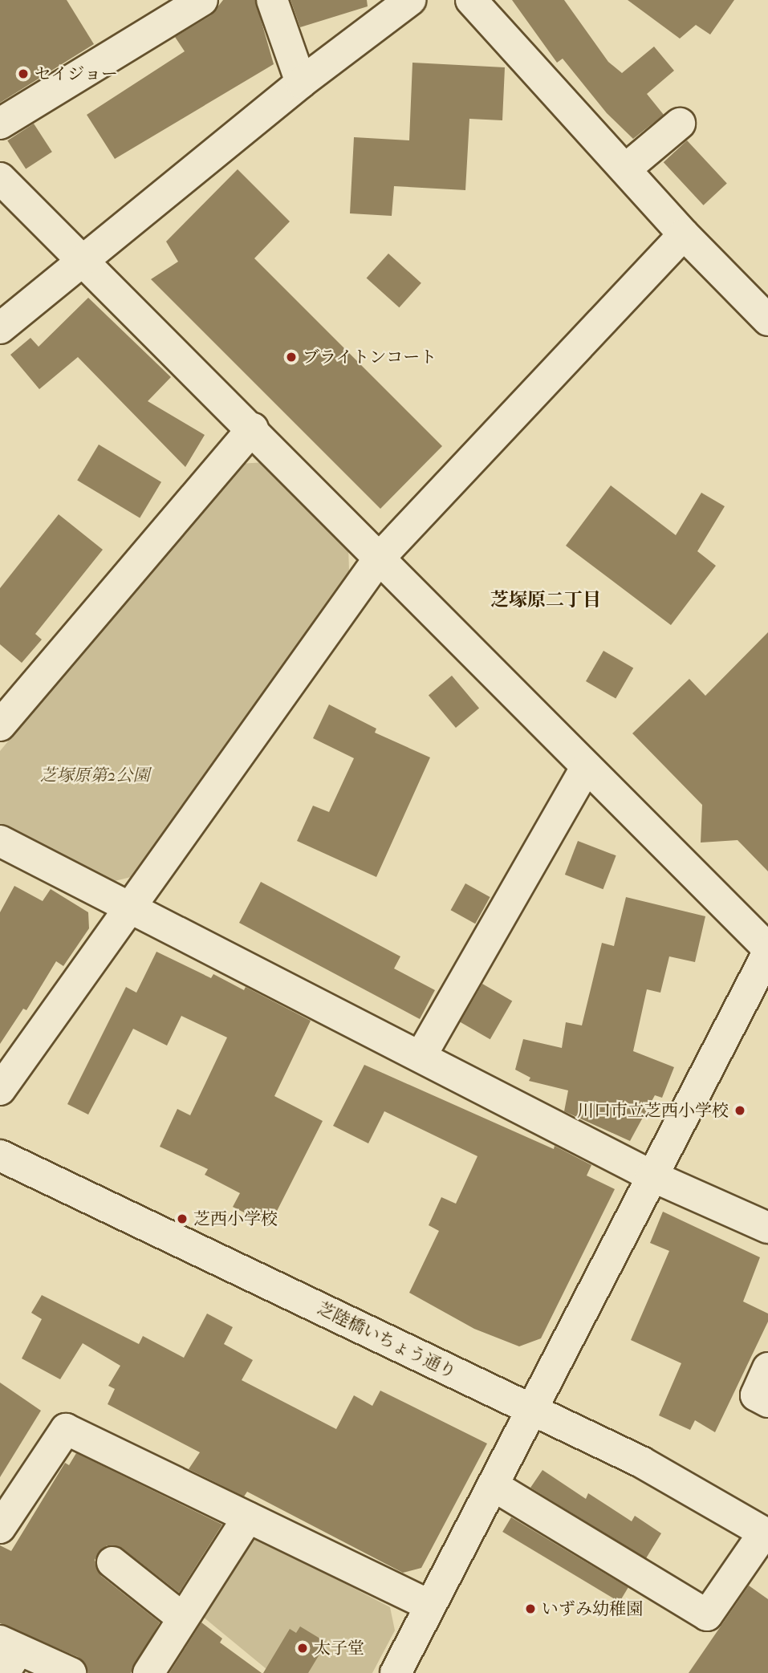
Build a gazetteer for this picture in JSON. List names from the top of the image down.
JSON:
{
  "streets": {
    "street": ["芝陸橋いちょう通り"]
  },
  "districts": ["芝塚原二丁目"],
  "parks": ["芝塚原第2公園"],
  "places": [
    "セイジョー",
    "ブライトンコート",
    "川口市立芝西小学校",
    "芝西小学校",
    "いずみ幼稚園",
    "太子堂"
  ]
}
